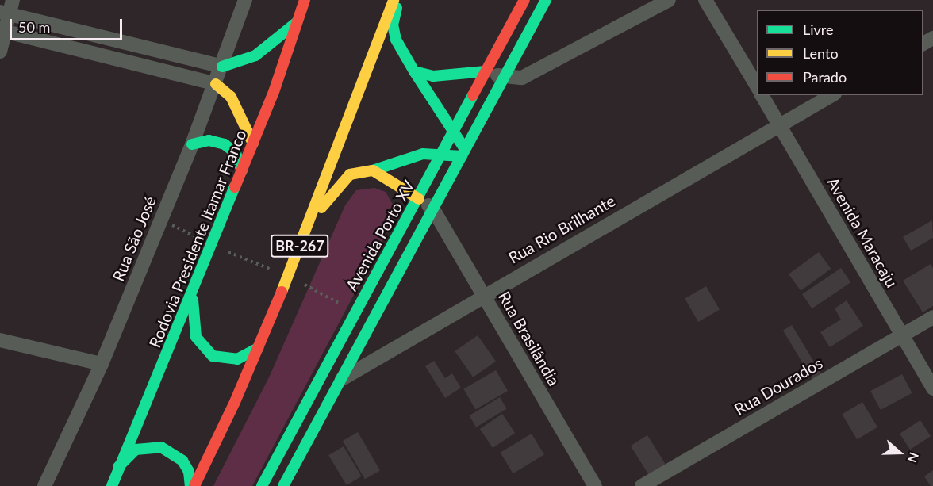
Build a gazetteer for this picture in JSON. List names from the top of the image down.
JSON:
{
  "streets": {
    "main road": ["Avenida Porto XV", "Rodovia Presidente Itamar Franco", "BR-267"],
    "street": [
      "Rua Rio Brilhante",
      "Avenida Maracaju",
      "Rua São José",
      "Rua Brasilândia",
      "Rua Dourados"
    ]
  },
  "crossings": [
    ["Rua Rio Brilhante", "Avenida Maracaju"],
    ["Rua Rio Brilhante", "Avenida Porto XV"],
    ["Rua Rio Brilhante", "Rua Brasilândia"],
    ["Avenida Maracaju", "Rua Dourados"]
  ],
  "legend": ["Livre", "Lento", "Parado"],
  "scale_bar": "50 m",
  "north": "right"
}
